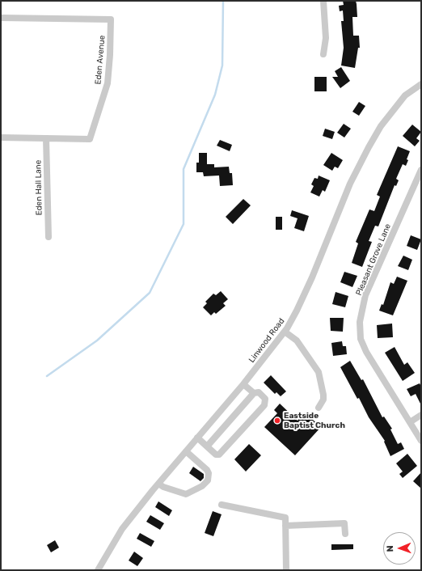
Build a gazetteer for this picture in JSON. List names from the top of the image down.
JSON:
{
  "streets": {
    "street": [
      "Eden Avenue",
      "Eden Hall Lane",
      "Pleasant Grove Lane",
      "Linwood Road"
    ]
  },
  "crossings": [
    ["Eden Avenue", "Eden Hall Lane"]
  ],
  "places": ["Eastside Baptist Church"],
  "north": "left"
}
